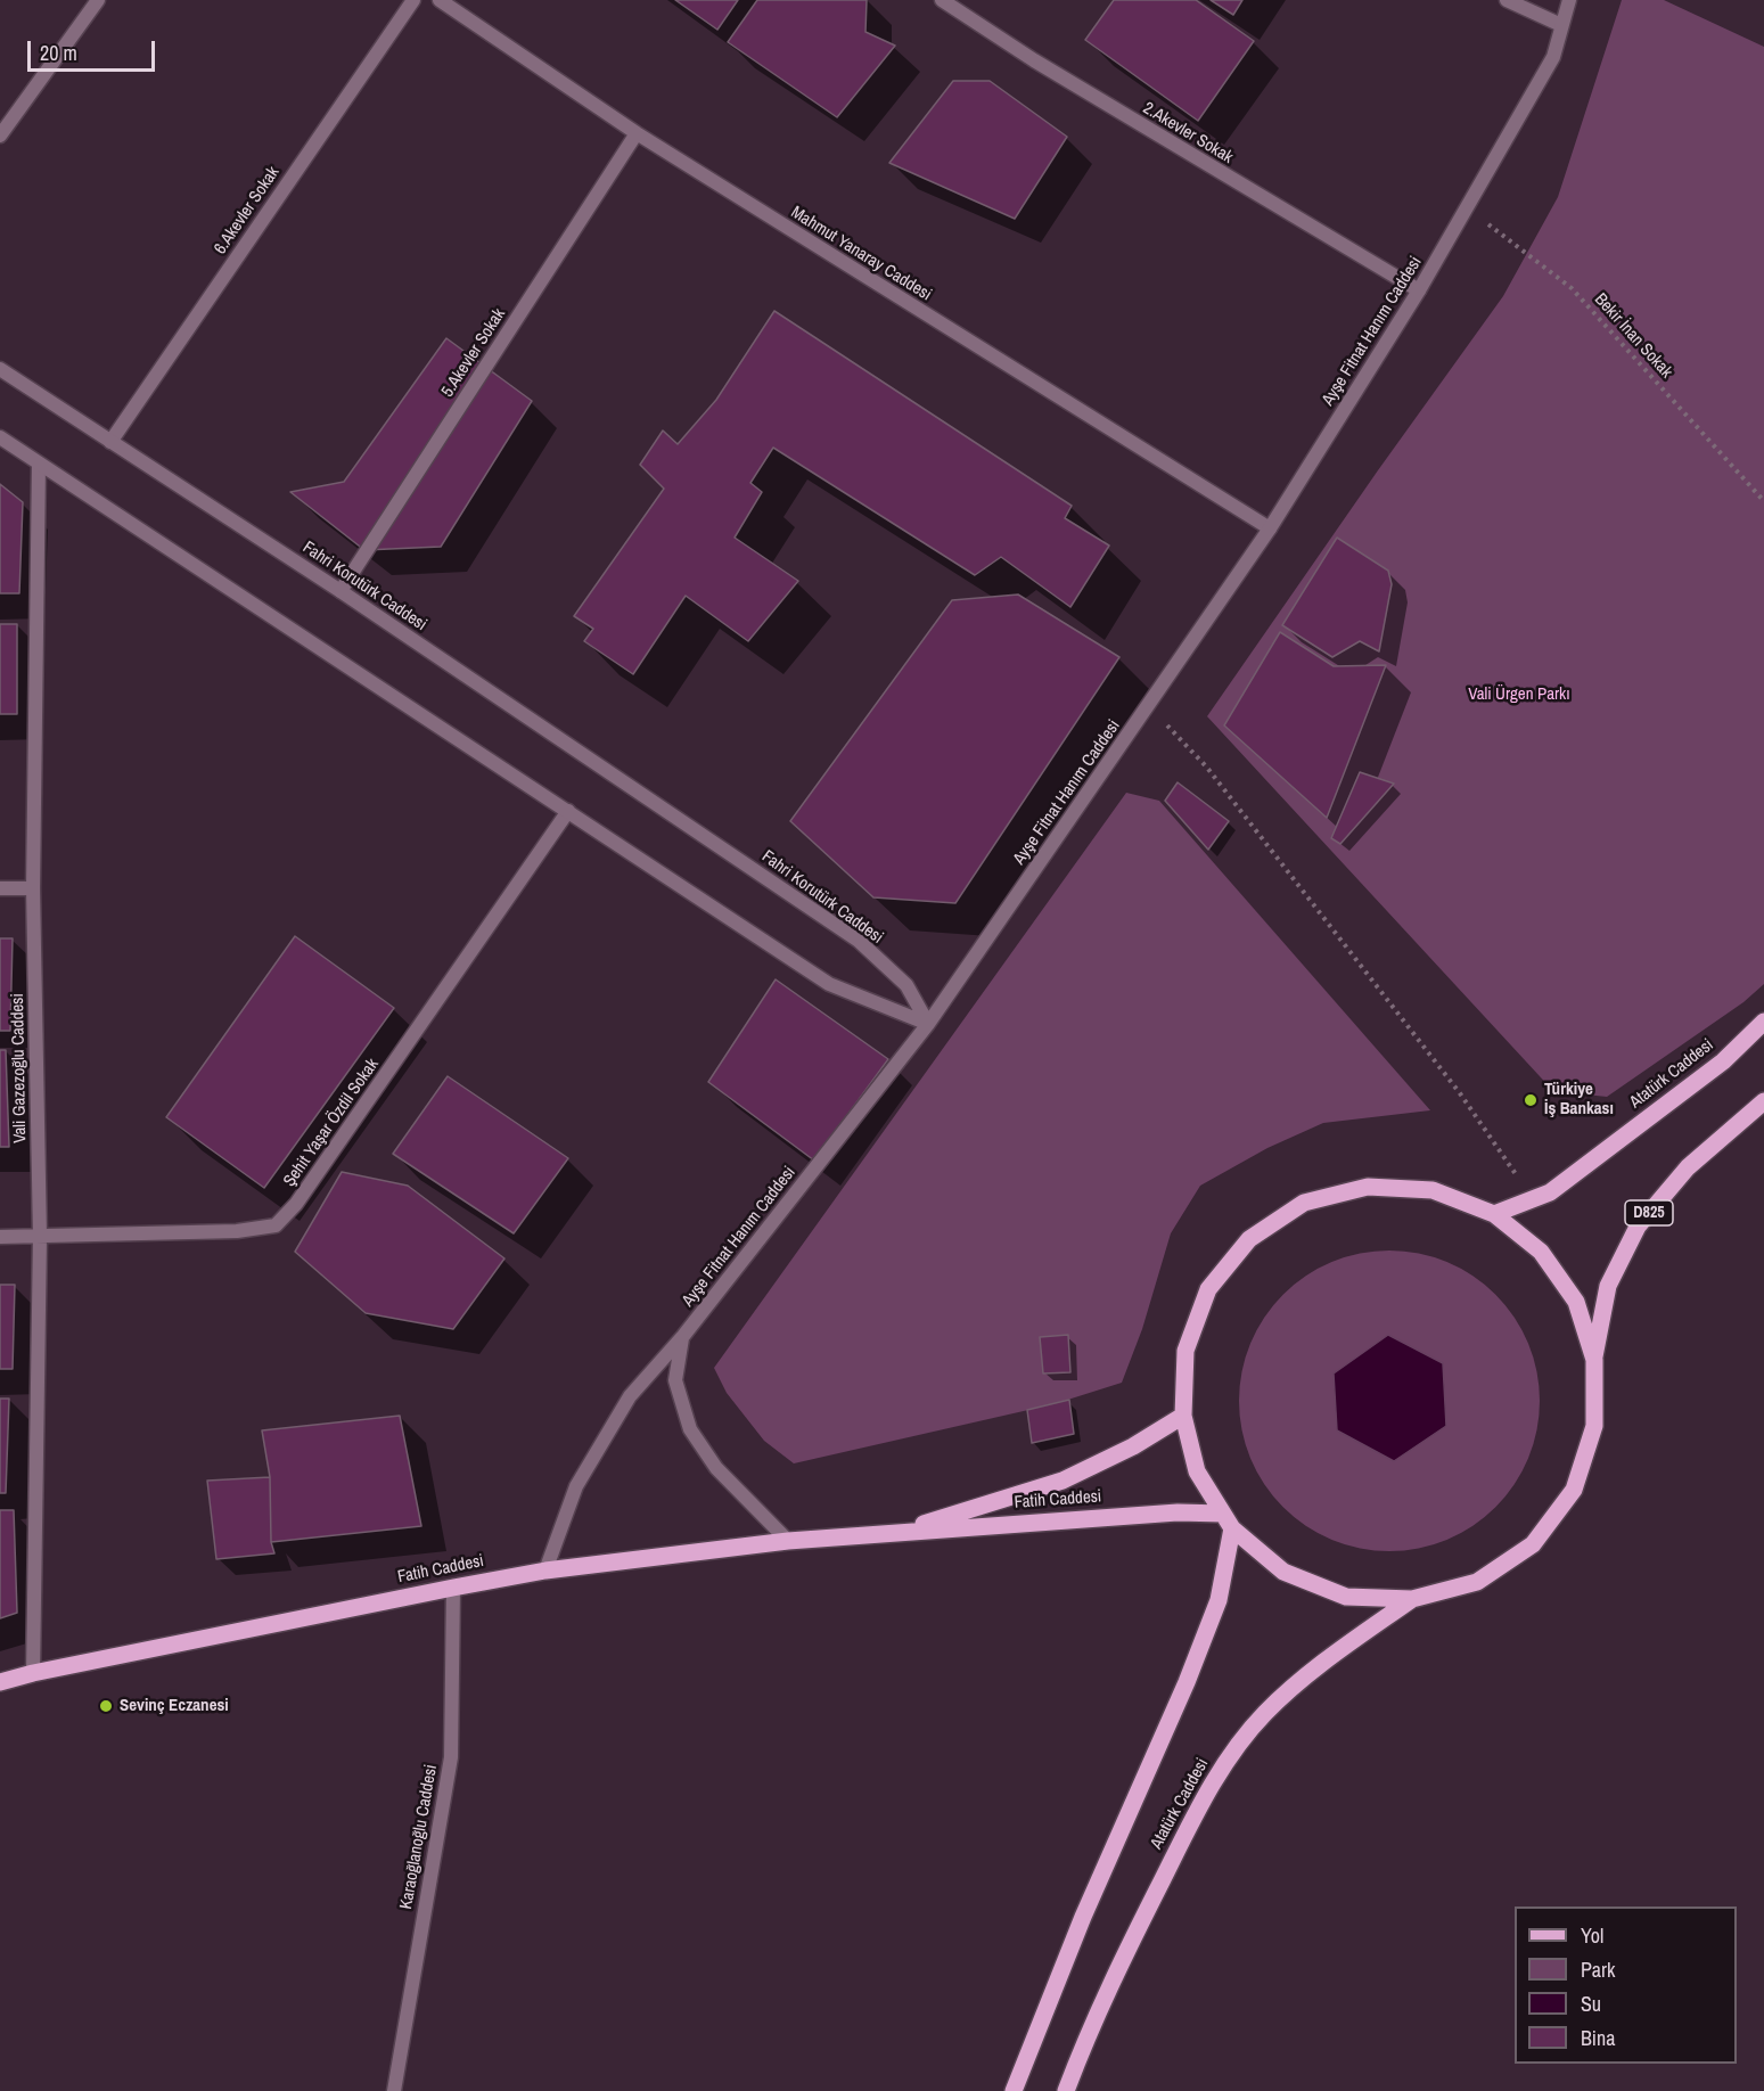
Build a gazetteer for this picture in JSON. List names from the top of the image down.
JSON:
{
  "streets": {
    "main road": ["Atatürk Caddesi", "D825", "Fatih Caddesi"],
    "street": [
      "2.Akevler Sokak",
      "6.Akevler Sokak",
      "Mahmut Yanaray Caddesi",
      "Ayşe Fitnat Hanım Caddesi",
      "5.Akevler Sokak",
      "Fahri Korutürk Caddesi",
      "Vali Gazezoğlu Caddesi",
      "Şehit Yaşar Özdil Sokak",
      "Karaoğlanoğlu Caddesi"
    ],
    "path": ["Bekir İnan Sokak"]
  },
  "crossings": [
    ["2.Akevler Sokak", "Ayşe Fitnat Hanım Caddesi"],
    ["6.Akevler Sokak", "Fahri Korutürk Caddesi"],
    ["Mahmut Yanaray Caddesi", "Ayşe Fitnat Hanım Caddesi"],
    ["Mahmut Yanaray Caddesi", "5.Akevler Sokak"],
    ["Ayşe Fitnat Hanım Caddesi", "Bekir İnan Sokak"],
    ["Ayşe Fitnat Hanım Caddesi", "Fahri Korutürk Caddesi"],
    ["Ayşe Fitnat Hanım Caddesi", "Fatih Caddesi"],
    ["5.Akevler Sokak", "Fahri Korutürk Caddesi"],
    ["Vali Gazezoğlu Caddesi", "Şehit Yaşar Özdil Sokak"],
    ["Vali Gazezoğlu Caddesi", "Fatih Caddesi"],
    ["Atatürk Caddesi", "Fatih Caddesi"],
    ["Fatih Caddesi", "Karaoğlanoğlu Caddesi"]
  ],
  "parks": ["Vali Ürgen Parkı"],
  "places": ["Türkiye İş Bankası", "Sevinç Eczanesi"],
  "legend": [
    "Yol",
    "Park",
    "Su",
    "Bina"
  ],
  "scale_bar": "20 m"
}
